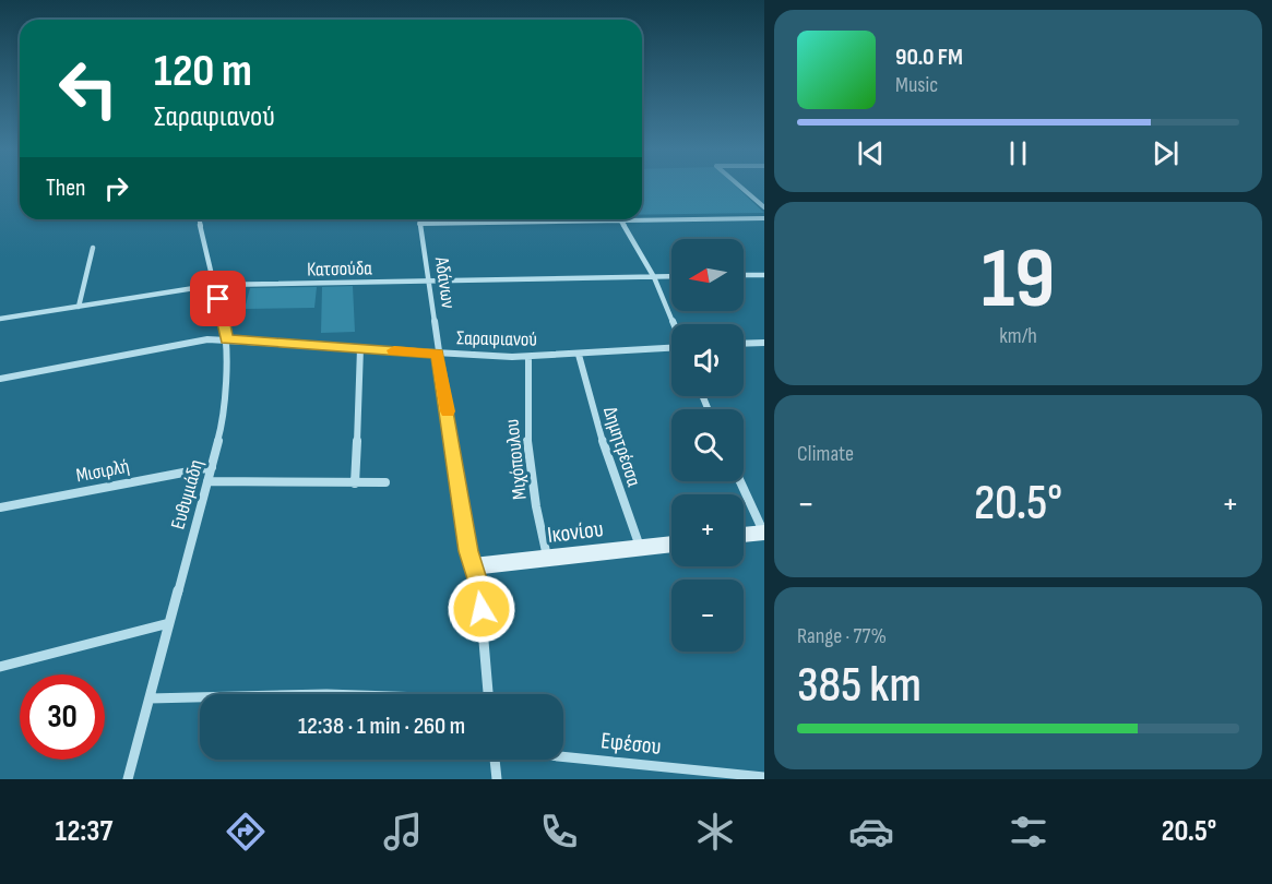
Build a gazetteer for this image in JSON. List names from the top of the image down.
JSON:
{
  "streets": {
    "street": [
      "Κατσούδα",
      "Αδάνων",
      "Σαραφιανού",
      "Δημητρέσσα",
      "Μιχόπουλου",
      "Μισιρλή",
      "Ευθυμιάδη",
      "Ικονίου",
      "Εφέσου"
    ]
  },
  "crossings": [
    ["Κατσούδα", "Αδάνων"],
    ["Κατσούδα", "Ευθυμιάδη"],
    ["Αδάνων", "Σαραφιανού"],
    ["Αδάνων", "Ικονίου"],
    ["Σαραφιανού", "Δημητρέσσα"],
    ["Σαραφιανού", "Μιχόπουλου"],
    ["Σαραφιανού", "Ευθυμιάδη"],
    ["Δημητρέσσα", "Ικονίου"],
    ["Μιχόπουλου", "Ικονίου"],
    ["Μισιρλή", "Ευθυμιάδη"]
  ],
  "north": "left",
  "page": {
    "turn": ["120 m", "Σαραφιανού"],
    "song": ["90.0 FM", "Music"],
    "then": "Then",
    "tile": [
      ["19", "km/h"],
      "Climate",
      ["Range · 77%", "385 km"]
    ],
    "map_buttons": ["+", "−"],
    "heat": ["−", "20.5°", "+"],
    "limit": "30",
    "trip": "12:38 · 1 min · 260 m",
    "tabs": ["12:37", "20.5°"]
  }
}
